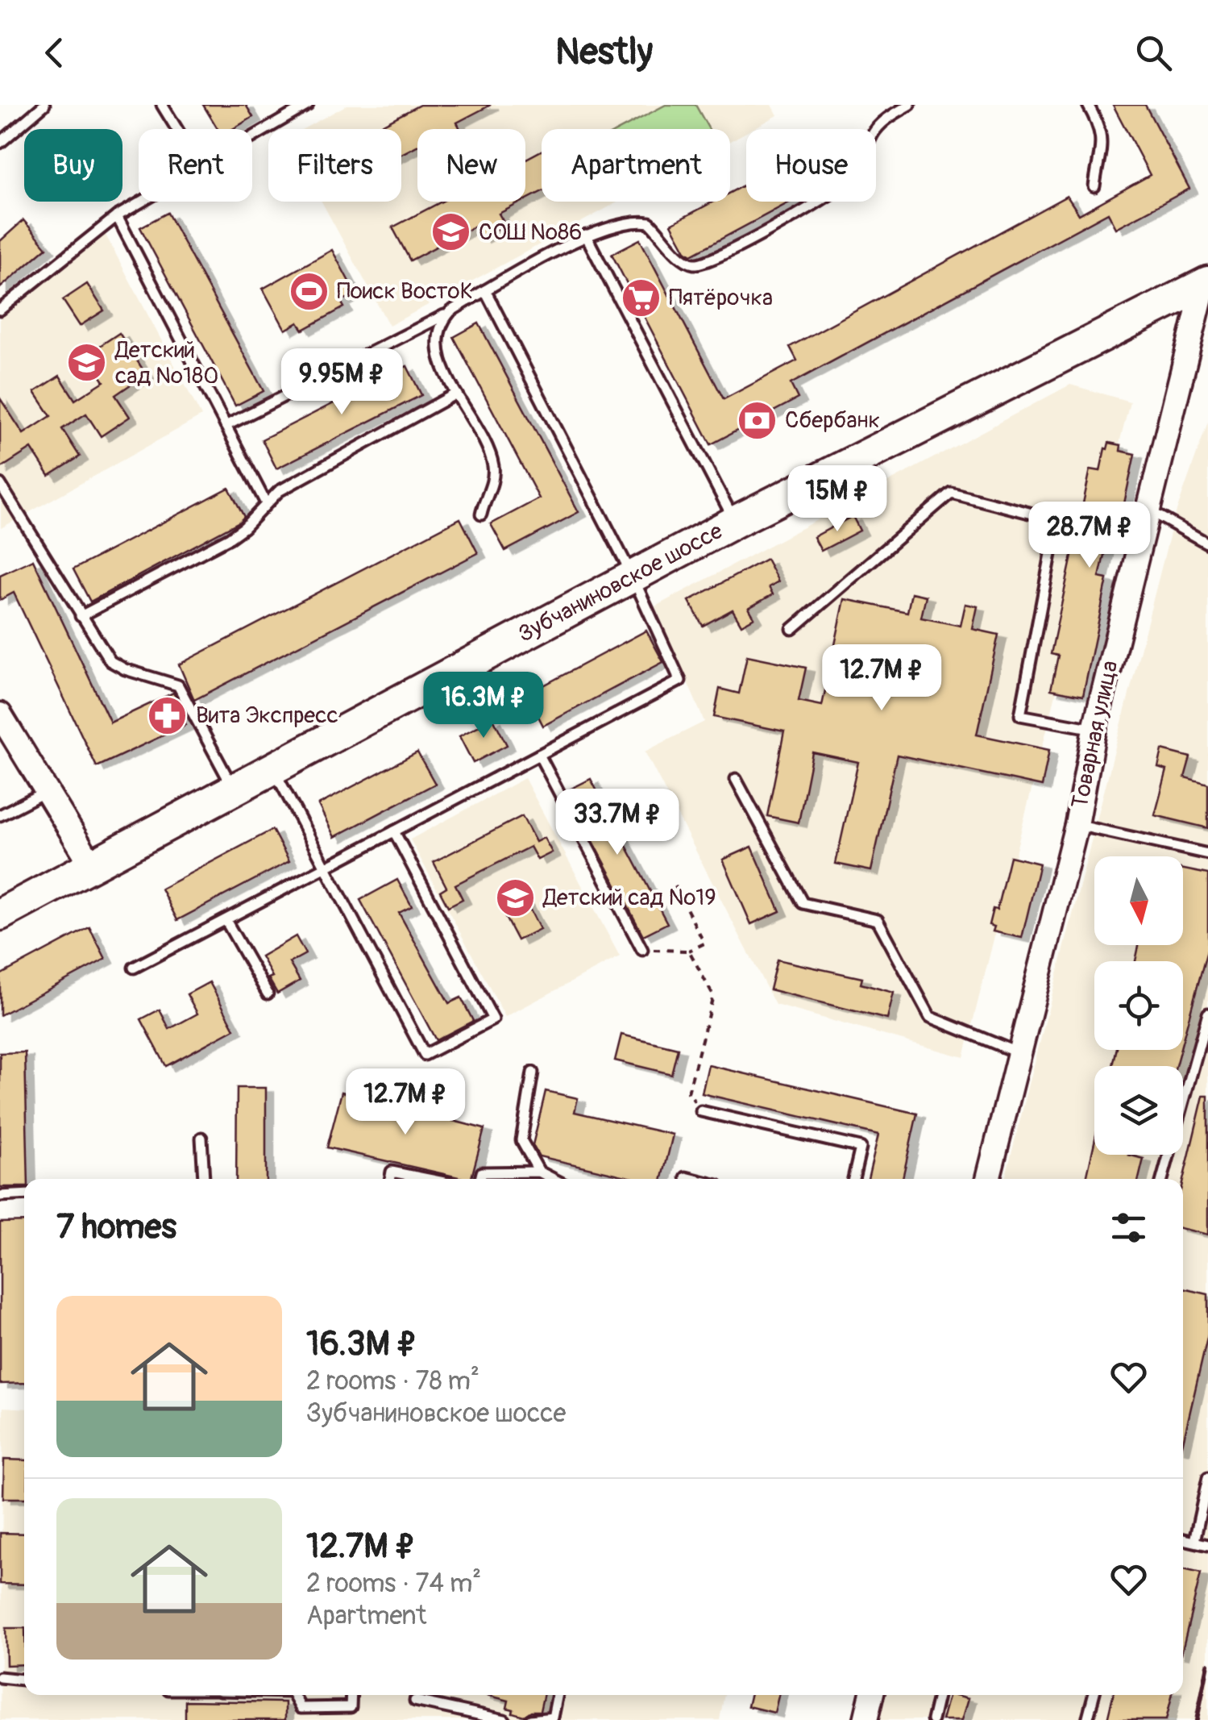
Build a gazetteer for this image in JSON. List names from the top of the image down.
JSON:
{
  "streets": {
    "main road": ["Зубчаниновское шоссе"],
    "street": ["Товарная улица"]
  },
  "crossings": [
    ["Зубчаниновское шоссе", "Товарная улица"]
  ],
  "places": {
    "school or university": ["СОШ №86", "Детский сад №180", "Детский сад №19"],
    "sports": ["Поиск ВостоК"],
    "supermarket": ["Пятёрочка"],
    "bank": ["Сбербанк"],
    "pharmacy": ["Вита Экспресс"]
  },
  "north": "bottom",
  "page": {
    "header": "Nestly",
    "chip": [
      "Buy",
      "Rent",
      "Filters",
      "New",
      "Apartment",
      "House"
    ],
    "price": [
      "9.95M ₽",
      "15M ₽",
      "28.7M ₽",
      "12.7M ₽",
      "16.3M ₽",
      "33.7M ₽",
      "12.7M ₽"
    ],
    "heading": "7 homes",
    "list": [
      {
        "name": "16.3M ₽",
        "note": "2 rooms · 78 m² · Зубчаниновское шоссе"
      },
      {
        "name": "12.7M ₽",
        "note": "2 rooms · 74 m² · Apartment"
      }
    ]
  }
}
